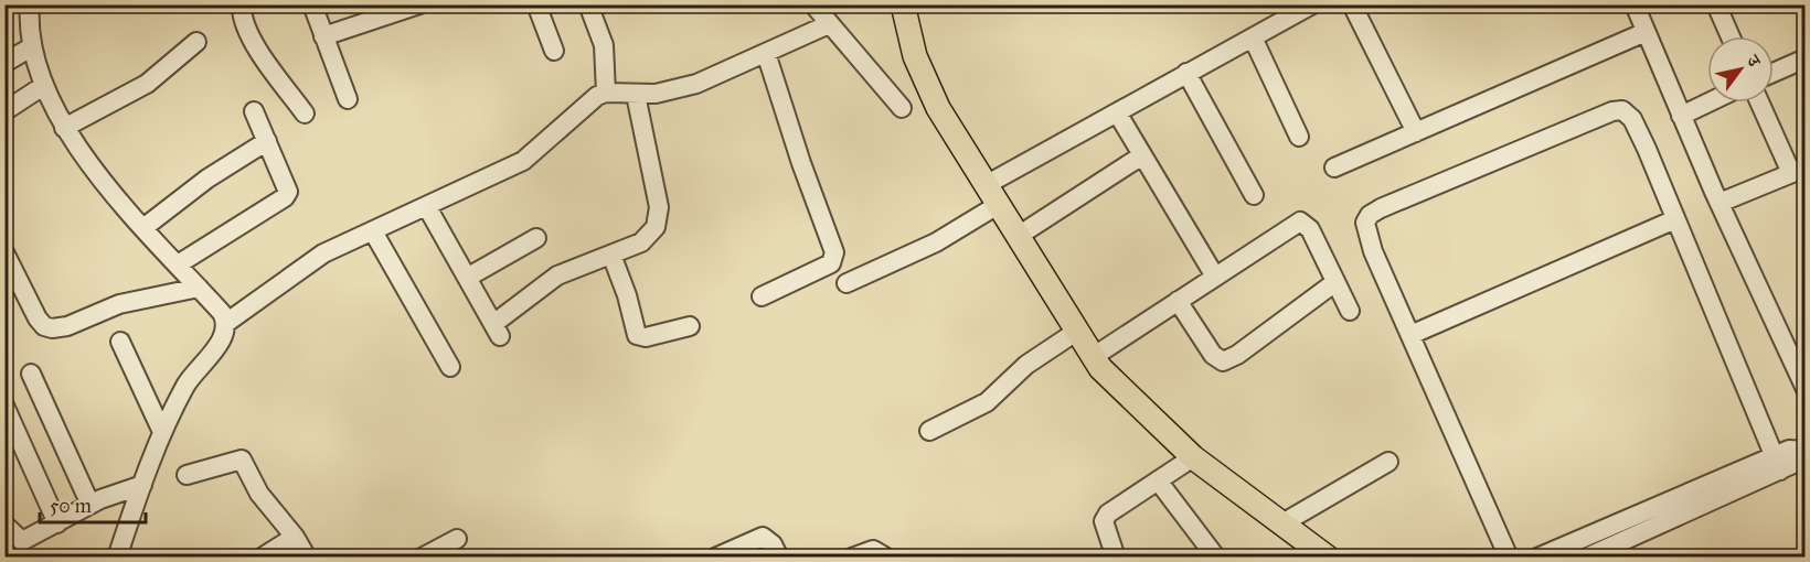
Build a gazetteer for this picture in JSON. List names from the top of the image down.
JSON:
{
  "scale_bar": "50 m",
  "north": "top right"
}
